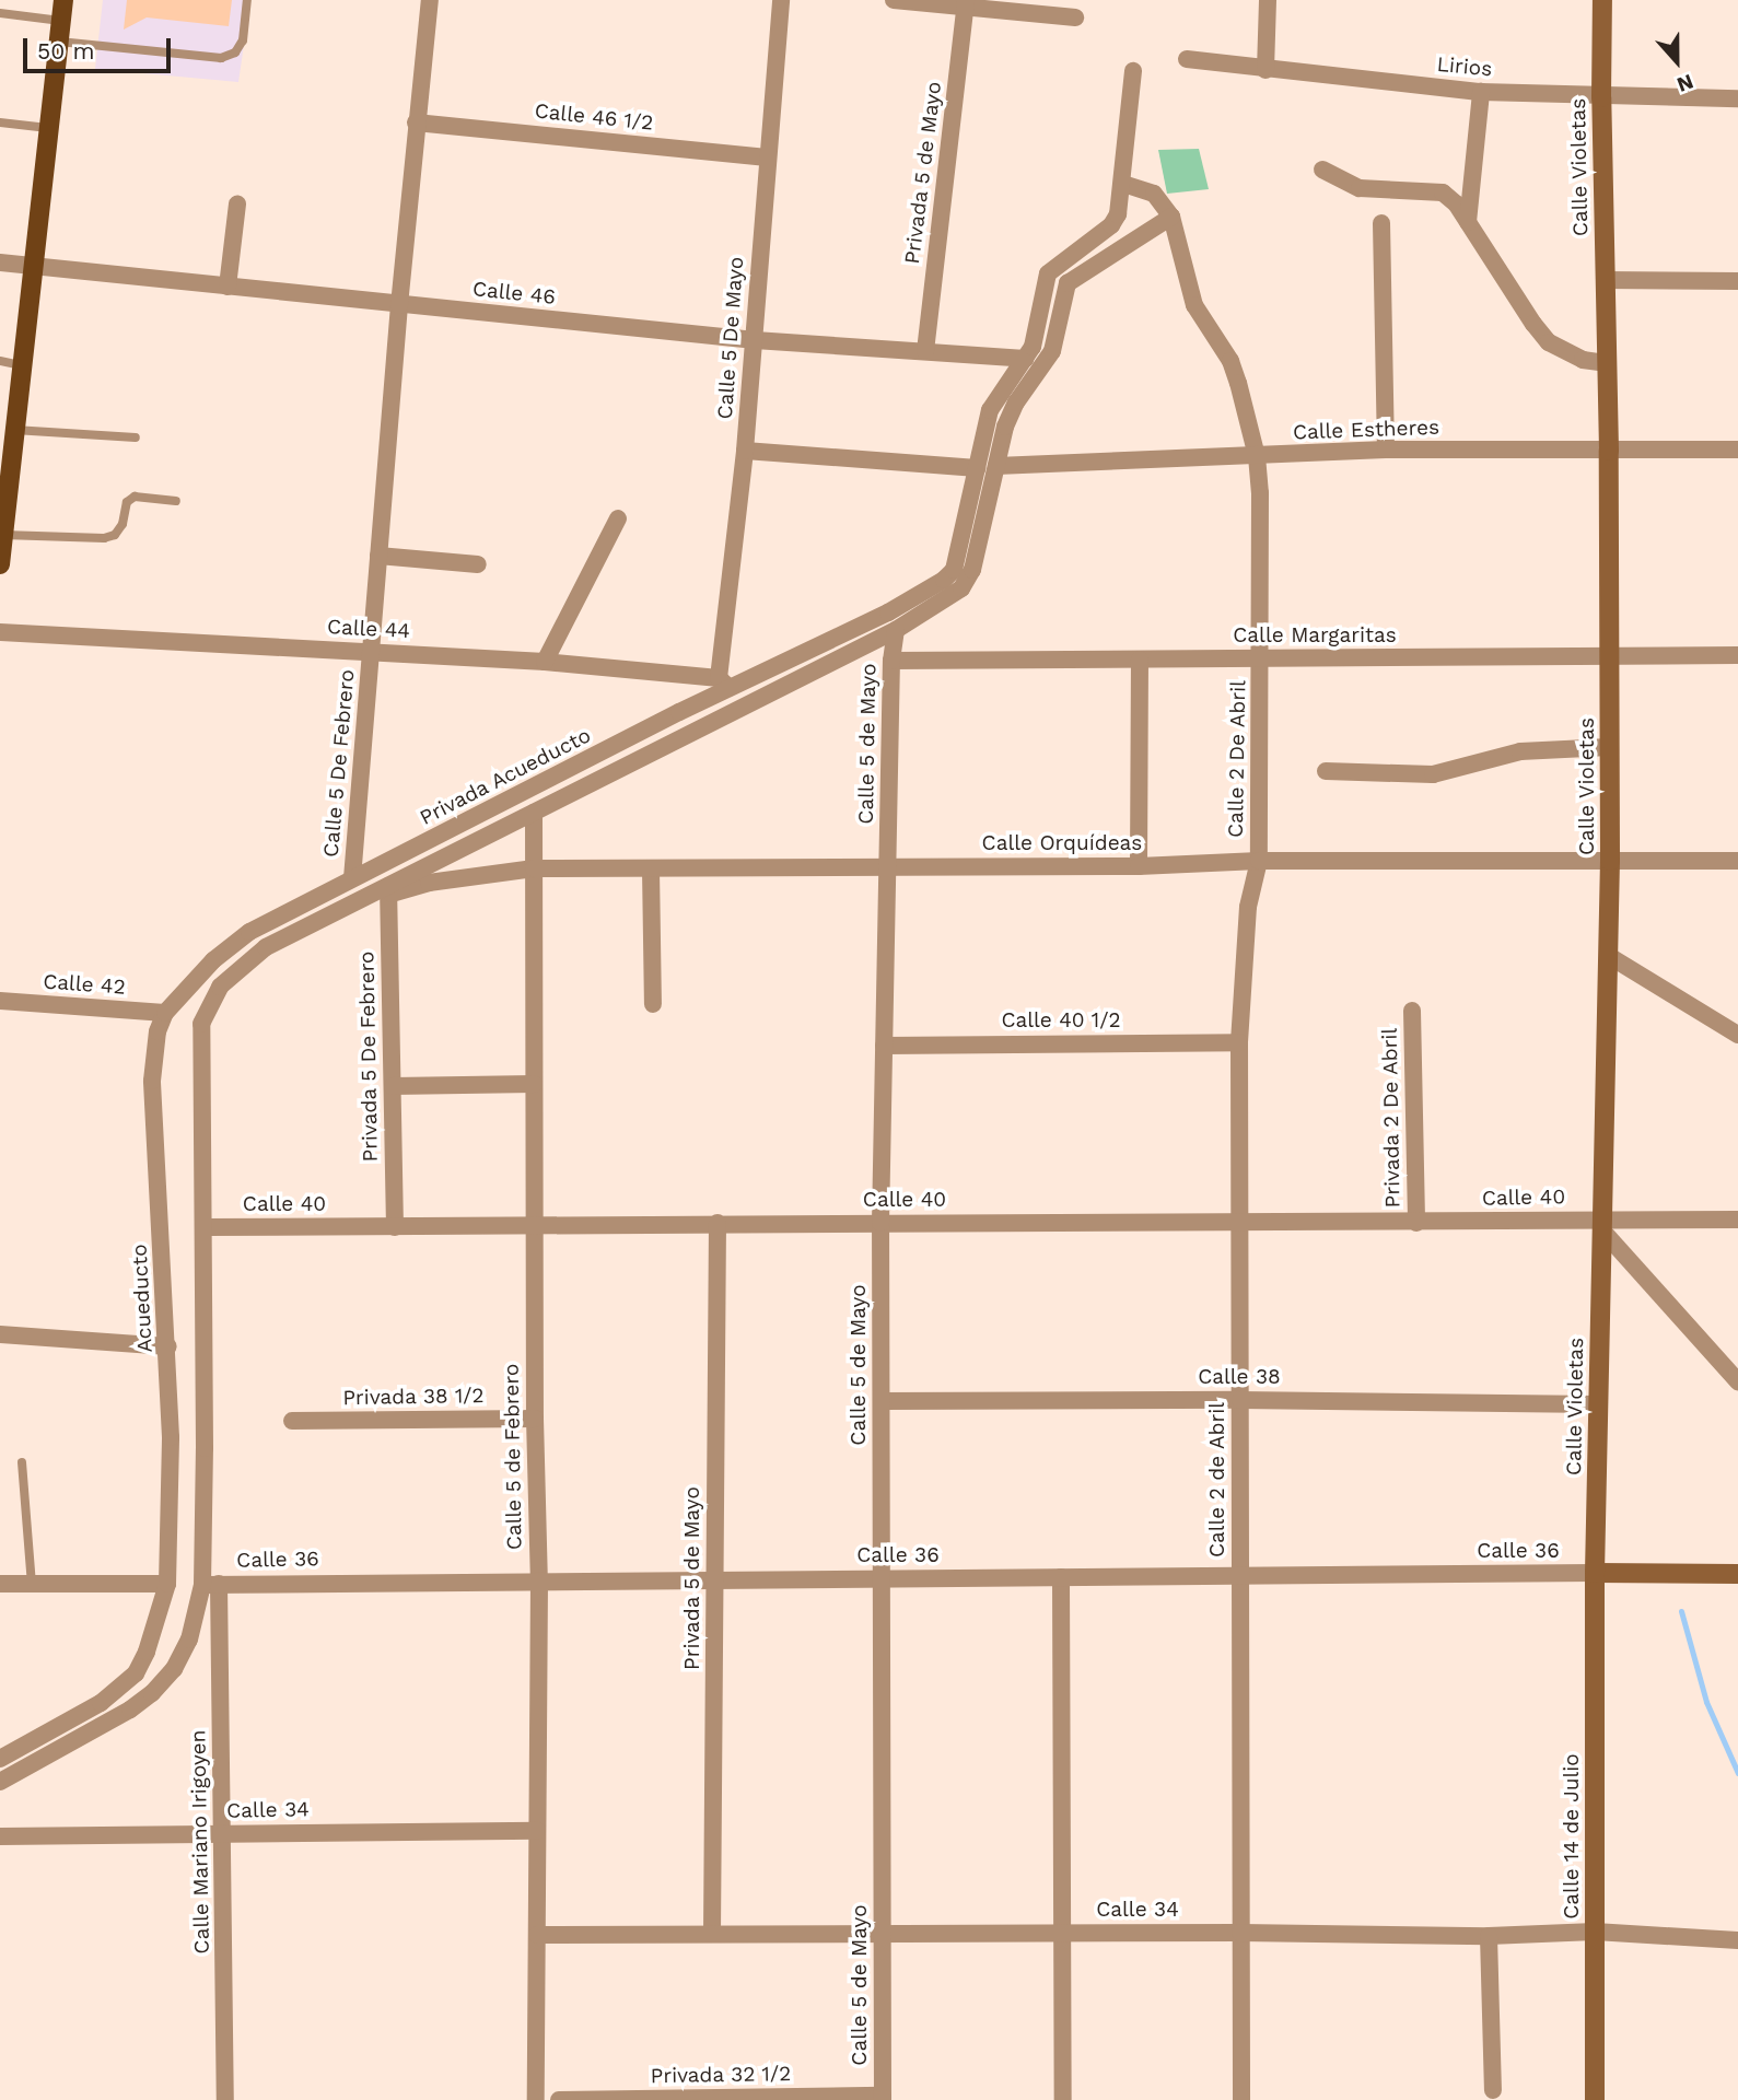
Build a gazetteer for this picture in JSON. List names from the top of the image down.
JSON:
{
  "streets": {
    "street": [
      "Lirios",
      "Calle 46 1/2",
      "Calle Violetas",
      "Privada 5 de Mayo",
      "Calle 46",
      "Calle 5 De Mayo",
      "Calle Estheres",
      "Calle 44",
      "Calle Margaritas",
      "Calle 5 de Mayo",
      "Calle 2 De Abril",
      "Calle 5 De Febrero",
      "Privada Acueducto",
      "Calle Orquídeas",
      "Calle 42",
      "Calle 40 1/2",
      "Privada 5 De Febrero",
      "Privada 2 De Abril",
      "Calle 40",
      "Acueducto",
      "Calle 38",
      "Privada 38 1/2",
      "Calle 5 de Febrero",
      "Calle 2 de Abril",
      "Calle 36",
      "Calle 34",
      "Calle 14 de Julio",
      "Calle Mariano Irigoyen",
      "Privada 32 1/2"
    ]
  },
  "crossings": [
    ["Lirios", "Calle Violetas"],
    ["Calle 46 1/2", "Calle 5 De Mayo"],
    ["Calle 46 1/2", "Calle 5 De Febrero"],
    ["Calle Violetas", "Calle Estheres"],
    ["Calle Violetas", "Calle Margaritas"],
    ["Calle Violetas", "Calle Orquídeas"],
    ["Calle Violetas", "Calle 40"],
    ["Calle Violetas", "Calle 38"],
    ["Calle Violetas", "Calle 36"],
    ["Calle Violetas", "Calle 14 de Julio"],
    ["Privada 5 de Mayo", "Calle 46"],
    ["Privada 5 de Mayo", "Calle 40"],
    ["Privada 5 de Mayo", "Calle 36"],
    ["Privada 5 de Mayo", "Calle 34"],
    ["Calle 46", "Calle 5 De Mayo"],
    ["Calle 46", "Calle 5 De Febrero"],
    ["Calle 46", "Privada Acueducto"],
    ["Calle 5 De Mayo", "Calle 44"],
    ["Calle 5 De Mayo", "Privada Acueducto"],
    ["Calle Estheres", "Calle 2 De Abril"],
    ["Calle 44", "Calle 5 De Febrero"],
    ["Calle 44", "Privada Acueducto"],
    ["Calle Margaritas", "Calle 5 de Mayo"],
    ["Calle Margaritas", "Calle 2 De Abril"],
    ["Calle 5 de Mayo", "Calle Orquídeas"],
    ["Calle 5 de Mayo", "Calle 40 1/2"],
    ["Calle 5 de Mayo", "Calle 40"],
    ["Calle 5 de Mayo", "Calle 38"],
    ["Calle 5 de Mayo", "Calle 36"],
    ["Calle 5 de Mayo", "Calle 34"],
    ["Calle 5 de Mayo", "Privada 32 1/2"],
    ["Calle 2 De Abril", "Calle Orquídeas"],
    ["Calle 2 De Abril", "Calle 2 de Abril"],
    ["Calle 5 De Febrero", "Privada Acueducto"],
    ["Privada Acueducto", "Calle 42"],
    ["Privada Acueducto", "Acueducto"],
    ["Calle Orquídeas", "Privada 5 De Febrero"],
    ["Calle Orquídeas", "Calle 5 de Febrero"],
    ["Calle Orquídeas", "Calle 2 de Abril"],
    ["Calle 42", "Acueducto"],
    ["Calle 40 1/2", "Calle 2 de Abril"],
    ["Privada 5 De Febrero", "Calle 40"],
    ["Privada 2 De Abril", "Calle 40"],
    ["Calle 40", "Calle 5 de Febrero"],
    ["Calle 40", "Calle 2 de Abril"],
    ["Calle 38", "Calle 2 de Abril"],
    ["Privada 38 1/2", "Calle 5 de Febrero"],
    ["Calle 5 de Febrero", "Calle 36"],
    ["Calle 5 de Febrero", "Calle 34"],
    ["Calle 2 de Abril", "Calle 36"],
    ["Calle 2 de Abril", "Calle 34"],
    ["Calle 36", "Calle 14 de Julio"],
    ["Calle 36", "Calle Mariano Irigoyen"],
    ["Calle 34", "Calle 14 de Julio"],
    ["Calle 34", "Calle Mariano Irigoyen"]
  ],
  "scale_bar": "50 m",
  "north": "bottom"
}
